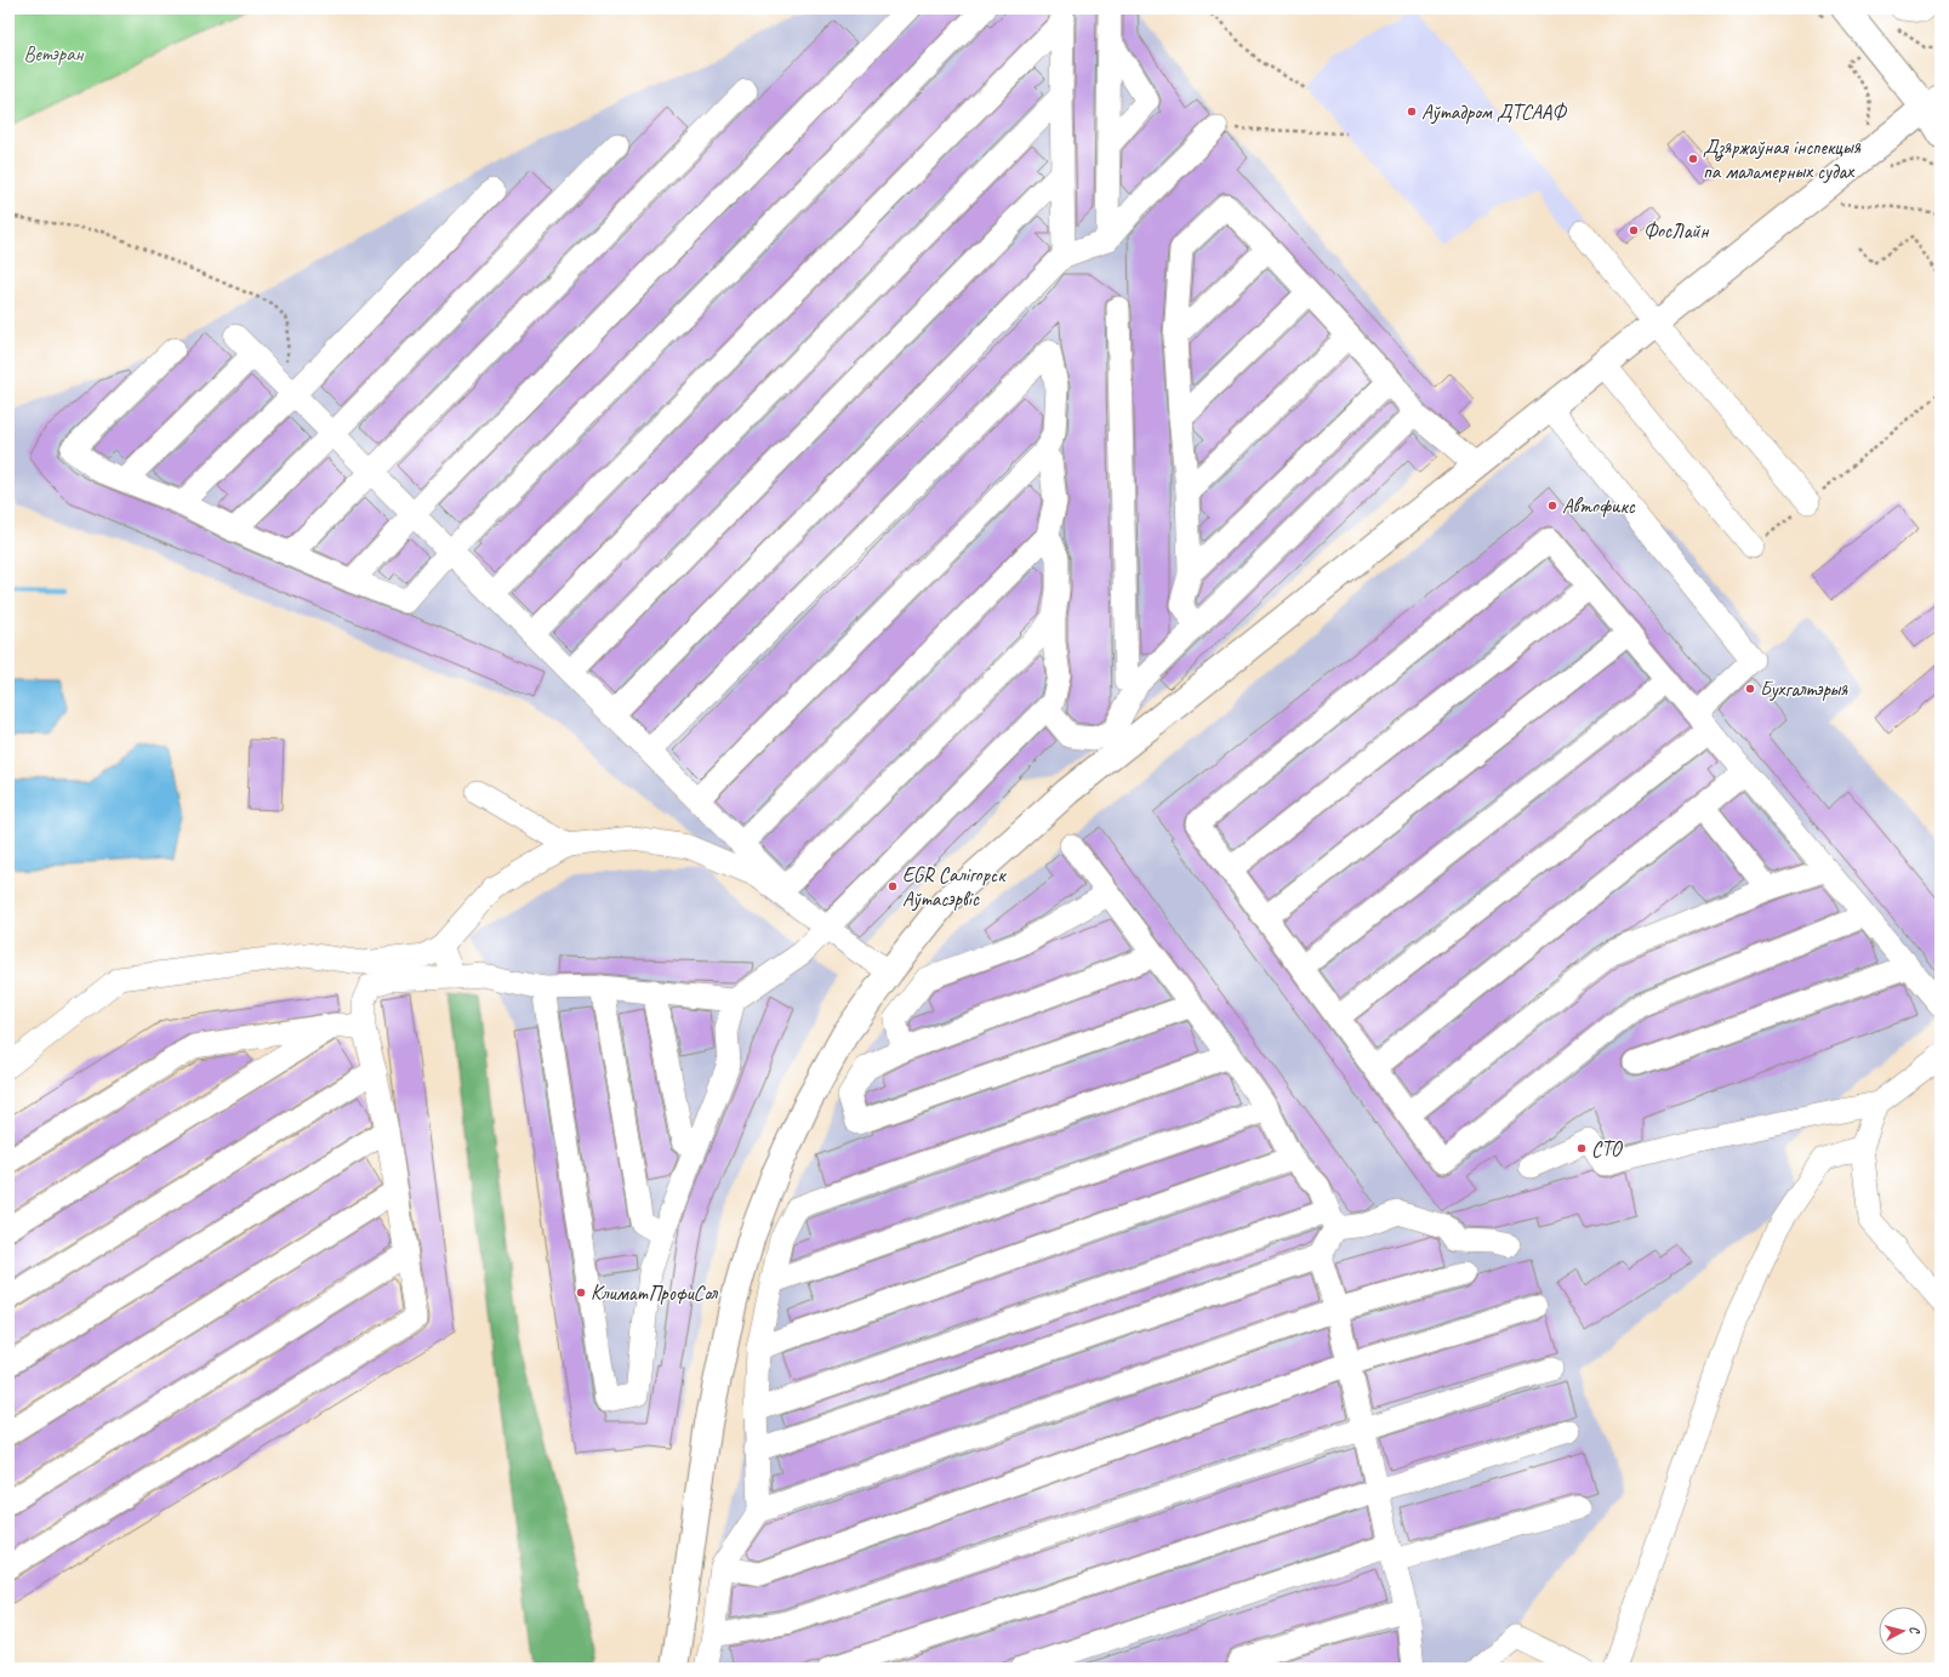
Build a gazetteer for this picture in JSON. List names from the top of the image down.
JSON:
{
  "parks": ["Ветэран"],
  "places": [
    "Аўтадром ДТСААФ",
    "Дзяржаўная інспекцыя па маламерных судах",
    "ФосЛайн",
    "Автофикс",
    "Бухгалтэрыя",
    "EGR Салігорск Аўтасэрвіс",
    "СТО",
    "КлиматПрофиСол"
  ],
  "north": "right"
}
